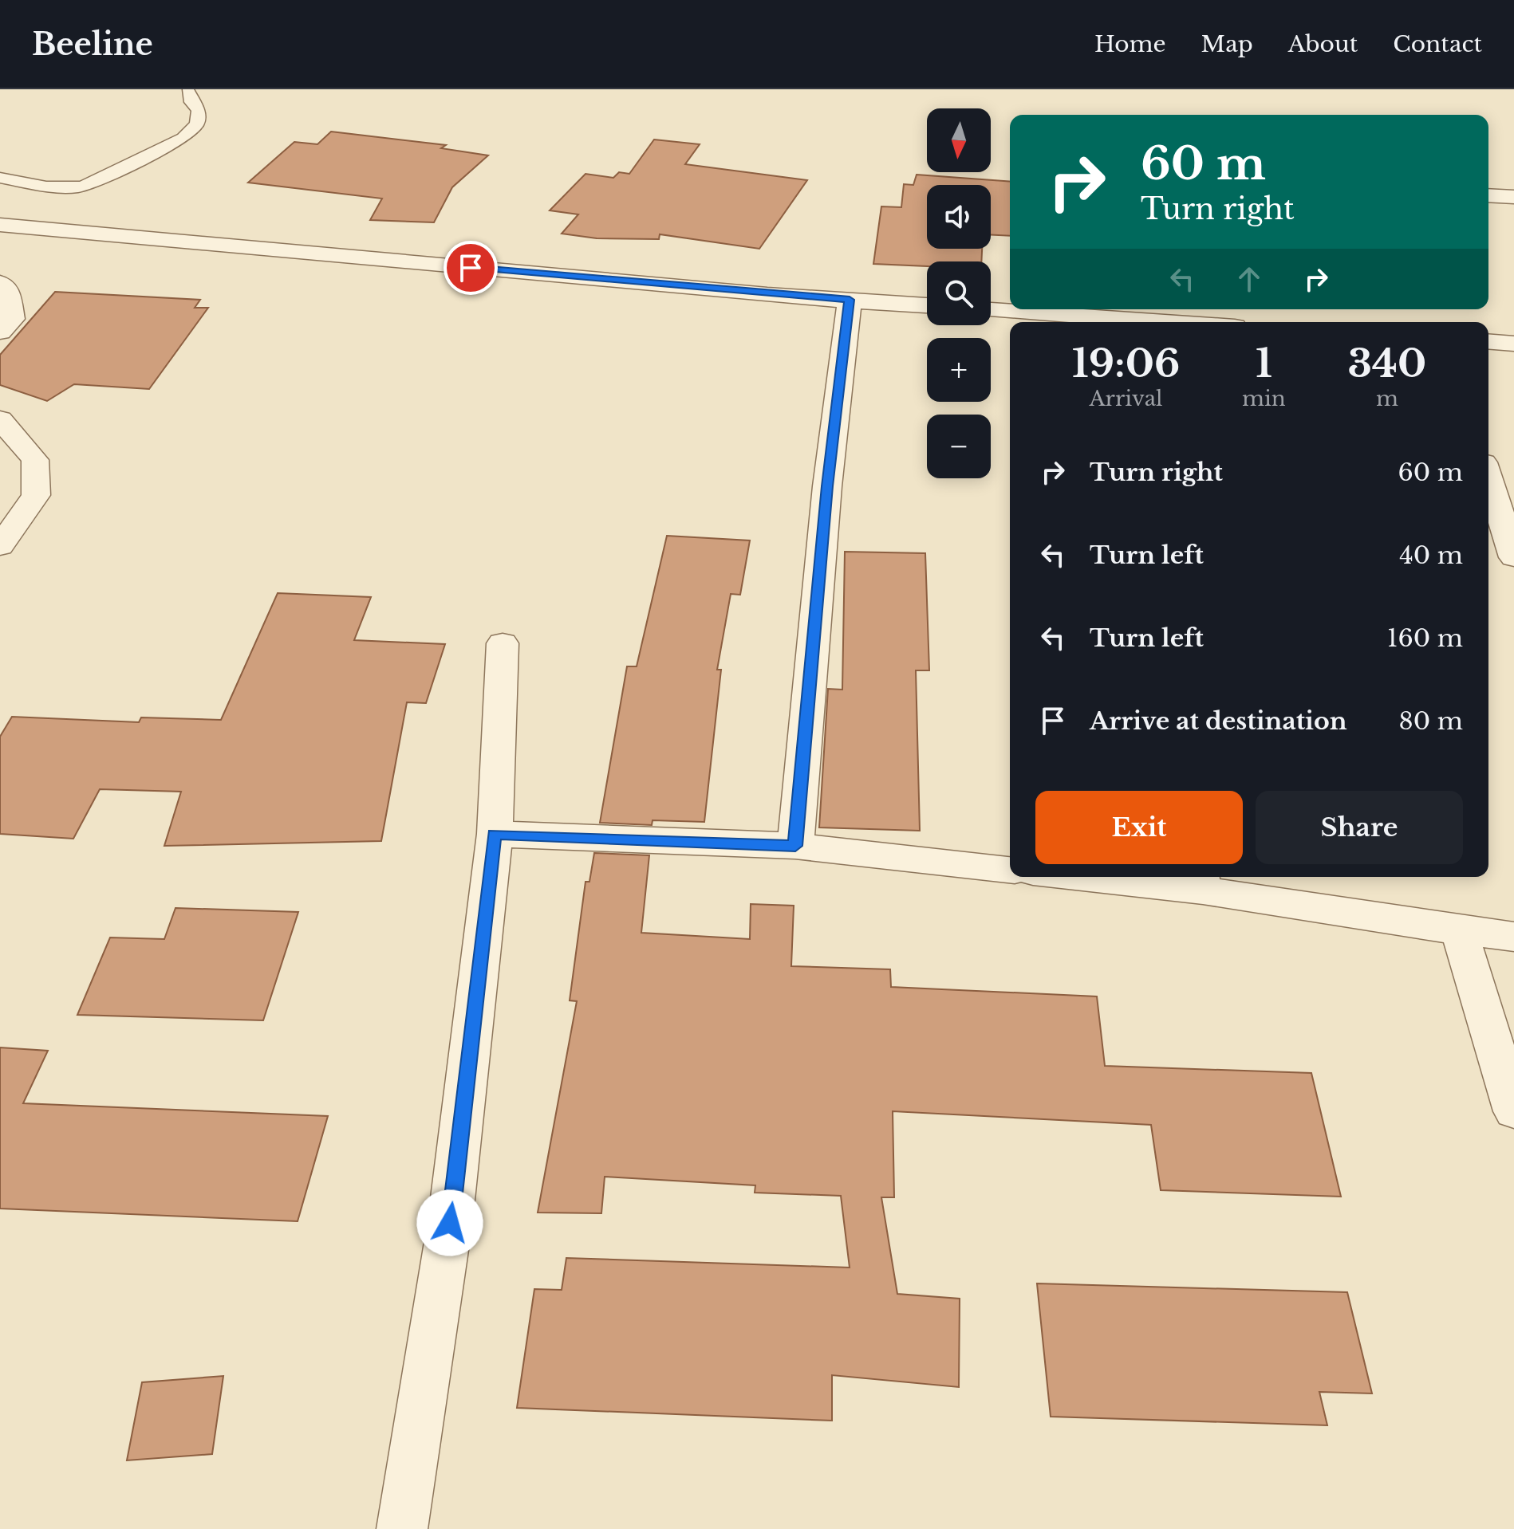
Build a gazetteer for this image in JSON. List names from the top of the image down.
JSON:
{
  "north": "bottom",
  "page": {
    "header": "Beeline",
    "nav": [
      "Home",
      "Map",
      "About",
      "Contact"
    ],
    "map_buttons": ["+", "−"],
    "turn": ["60 m", "Turn right"],
    "eta": [
      "19:06",
      "Arrival",
      "1",
      "min",
      "340",
      "m"
    ],
    "list": [
      {
        "name": "Turn right",
        "value": "60 m"
      },
      {
        "name": "Turn left",
        "value": "40 m"
      },
      {
        "name": "Turn left",
        "value": "160 m"
      },
      {
        "name": "Arrive at destination",
        "value": "80 m"
      }
    ],
    "buttons": ["Exit", "Share"]
  }
}
